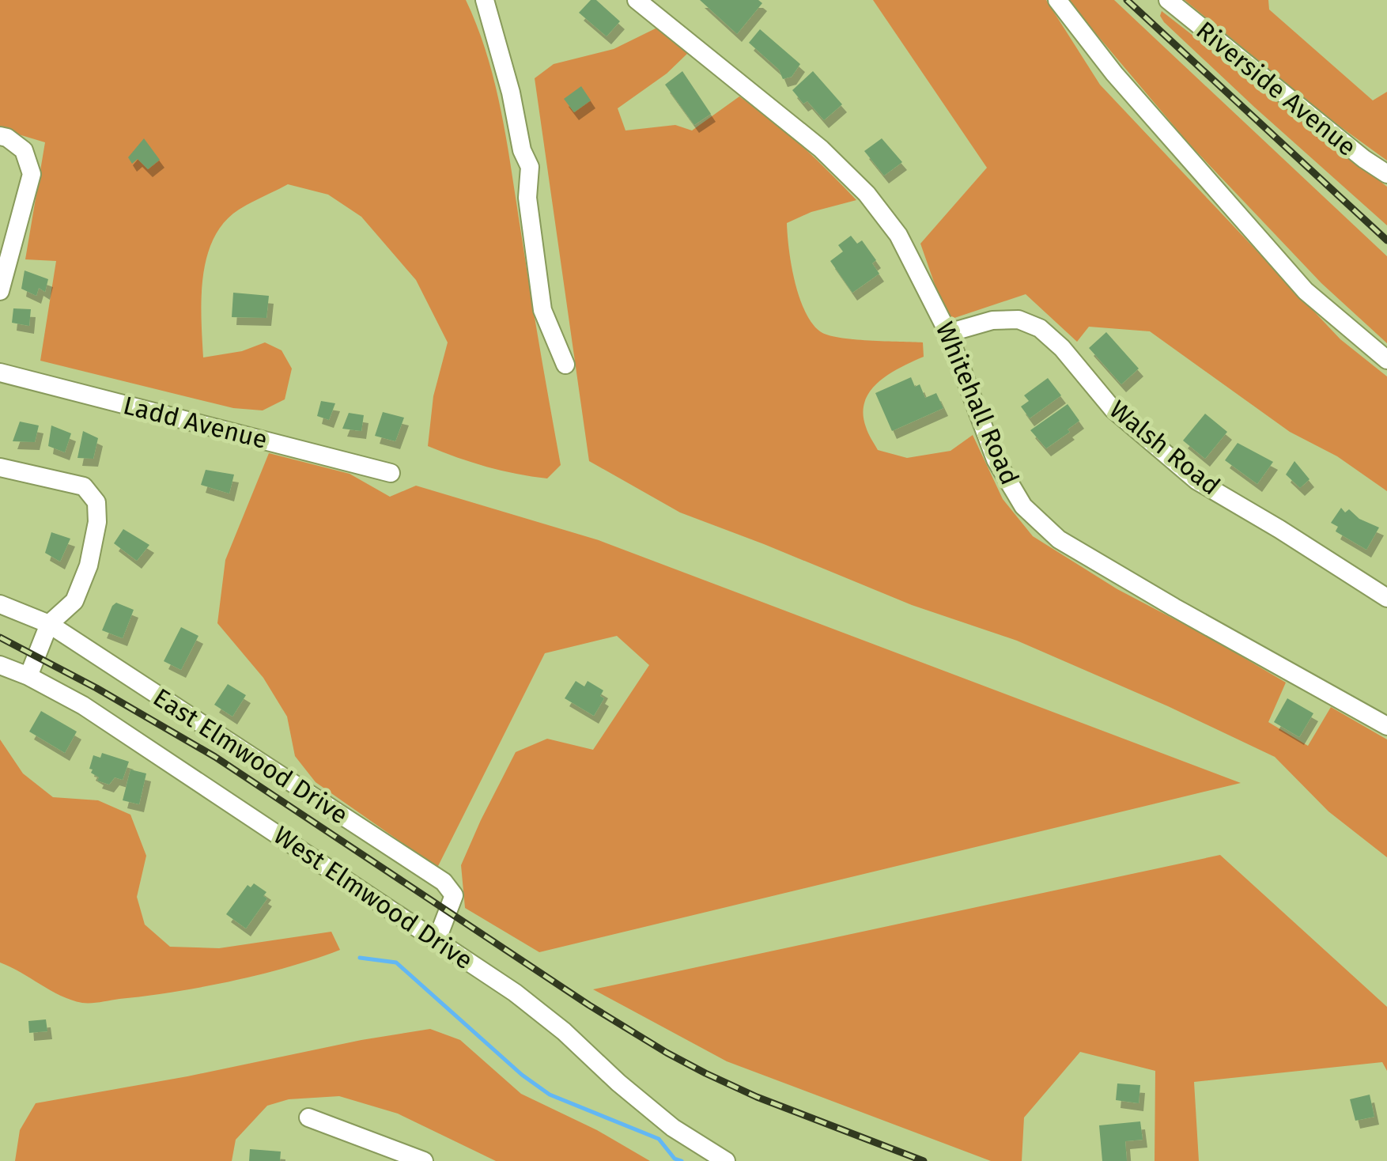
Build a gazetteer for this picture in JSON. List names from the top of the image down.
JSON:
{
  "streets": {
    "street": [
      "Riverside Avenue",
      "Whitehall Road",
      "Ladd Avenue",
      "Walsh Road",
      "East Elmwood Drive",
      "West Elmwood Drive"
    ]
  },
  "crossings": [
    ["Whitehall Road", "Walsh Road"],
    ["East Elmwood Drive", "West Elmwood Drive"]
  ]
}
